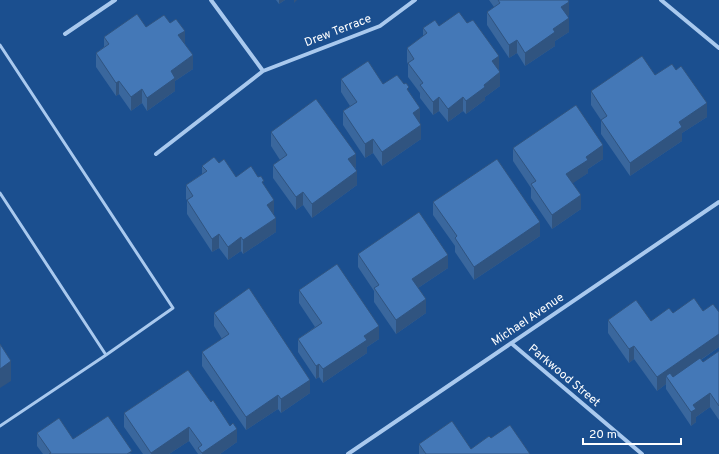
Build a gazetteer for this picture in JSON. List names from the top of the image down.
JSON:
{
  "streets": {
    "street": ["Drew Terrace", "Michael Avenue", "Parkwood Street"]
  },
  "crossings": [
    ["Michael Avenue", "Parkwood Street"]
  ],
  "scale_bar": "20 m"
}
